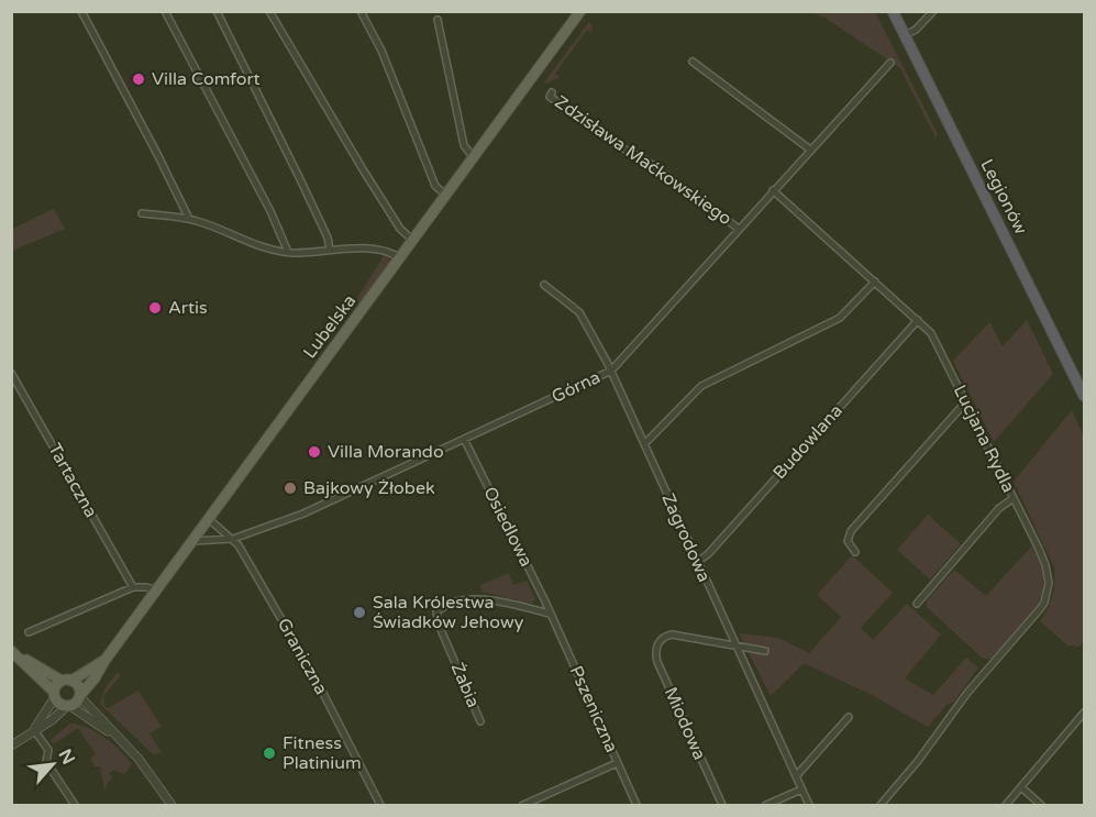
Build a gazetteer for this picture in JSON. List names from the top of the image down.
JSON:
{
  "streets": {
    "highway": ["Legionów"],
    "main road": ["Lubelska"],
    "street": [
      "Zdzisława Maćkowskiego",
      "Górna",
      "Lucjana Rydla",
      "Budowlana",
      "Tartaczna",
      "Osiedlowa",
      "Zagrodowa",
      "Graniczna",
      "Żabia",
      "Pszeniczna",
      "Miodowa"
    ]
  },
  "crossings": [
    ["Zdzisława Maćkowskiego", "Górna"],
    ["Lubelska", "Górna"],
    ["Lubelska", "Graniczna"],
    ["Górna", "Lucjana Rydla"],
    ["Górna", "Osiedlowa"],
    ["Górna", "Zagrodowa"],
    ["Górna", "Graniczna"],
    ["Lucjana Rydla", "Budowlana"],
    ["Budowlana", "Zagrodowa"],
    ["Osiedlowa", "Żabia"],
    ["Osiedlowa", "Pszeniczna"],
    ["Zagrodowa", "Miodowa"],
    ["Żabia", "Pszeniczna"]
  ],
  "places": [
    "Villa Comfort",
    "Artis",
    "Villa Morando",
    "Bajkowy Żłobek",
    "Sala Królestwa Świadków Jehowy",
    "Fitness Platinium"
  ],
  "north": "top right"
}
